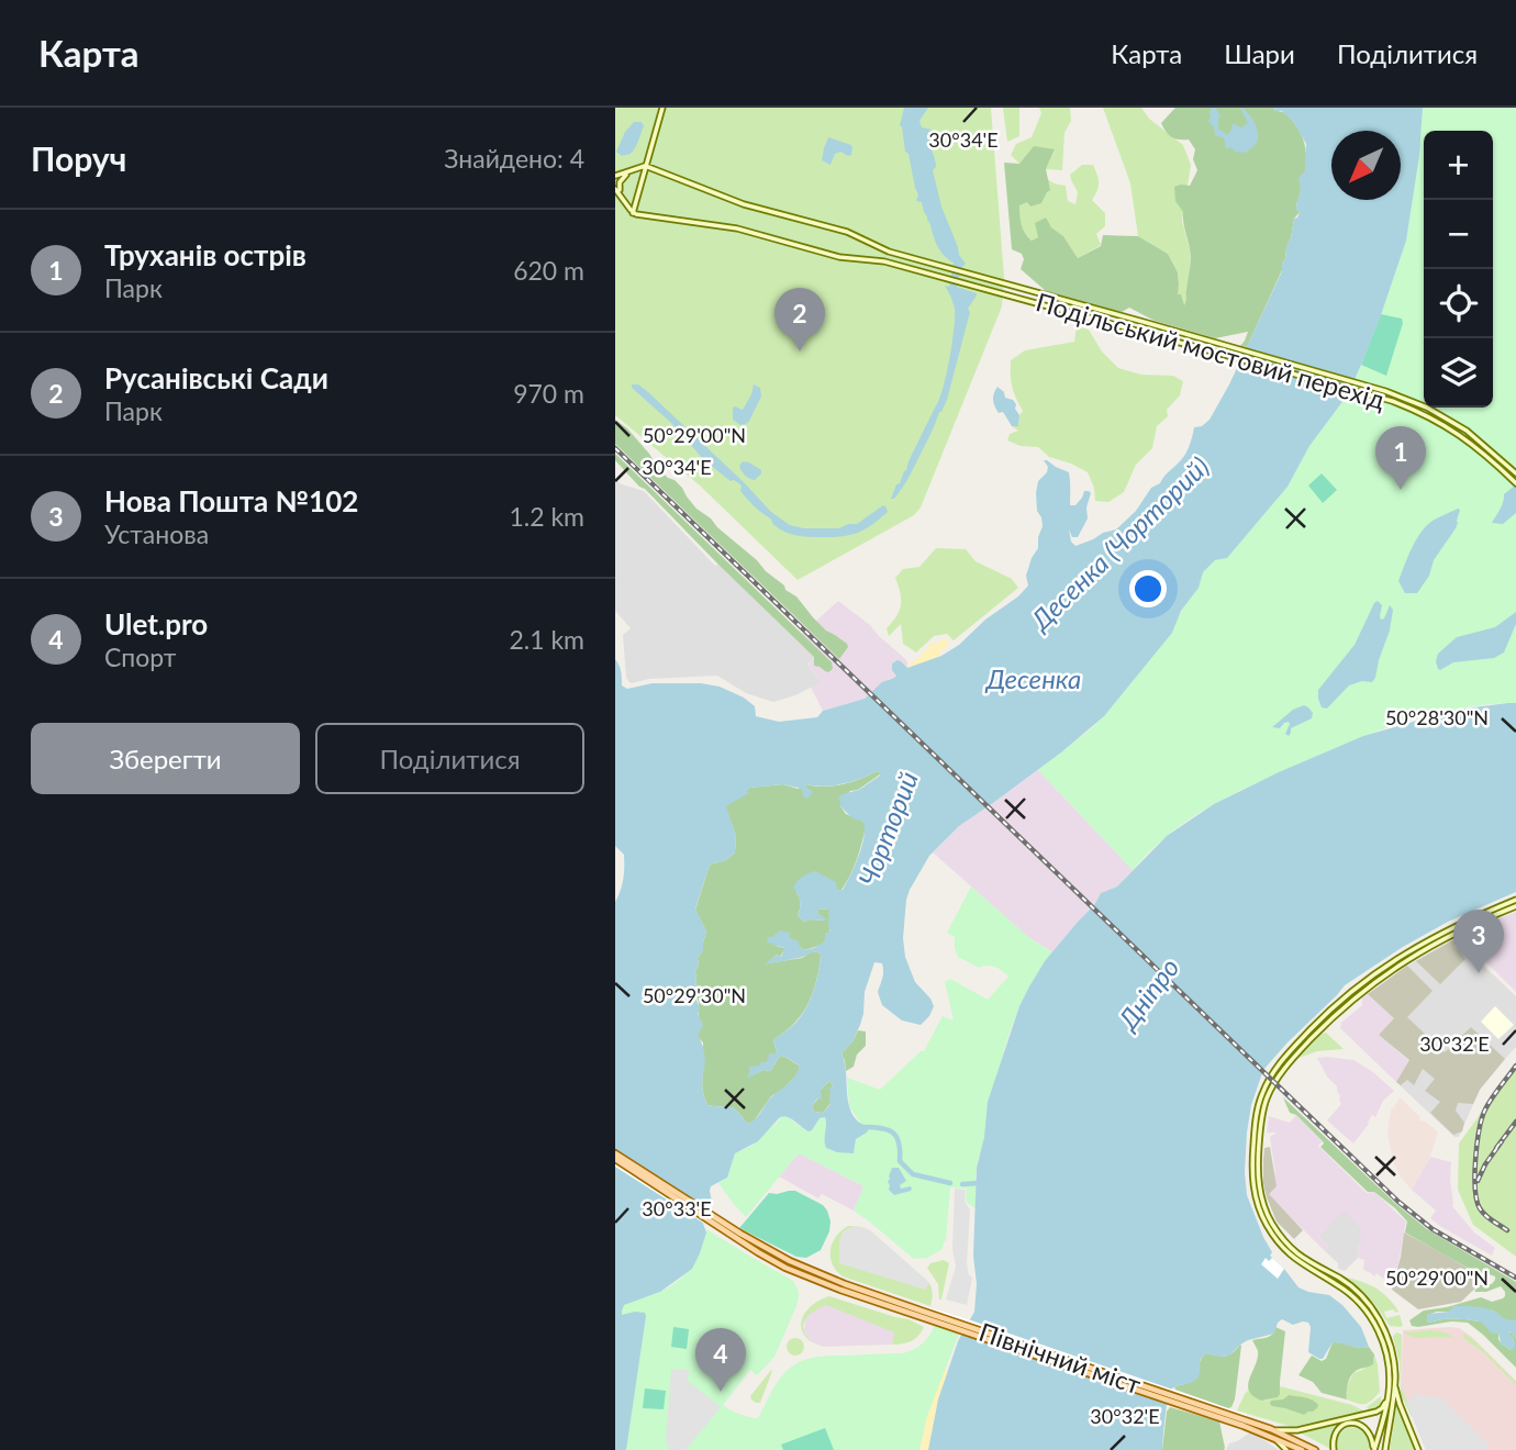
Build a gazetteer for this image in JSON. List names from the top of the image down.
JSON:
{
  "streets": {
    "main road": ["Подільський мостовий перехід", "Північний міст"]
  },
  "water": [
    "Десенка (Чорторий)",
    "Десенка",
    "Чорторий",
    "Дніпро"
  ],
  "north": "bottom left",
  "page": {
    "header": "Карта",
    "nav": ["Карта", "Шари", "Поділитися"],
    "heading": ["Поруч", "Знайдено: 4"],
    "map_buttons": ["+", "−"],
    "list": [
      {
        "mark": "1",
        "name": "Труханів острів",
        "note": "Парк",
        "value": "620 m"
      },
      {
        "mark": "2",
        "name": "Русанівські Сади",
        "note": "Парк",
        "value": "970 m"
      },
      {
        "mark": "3",
        "name": "Нова Пошта №102",
        "note": "Установа",
        "value": "1.2 km"
      },
      {
        "mark": "4",
        "name": "Ulet.pro",
        "note": "Спорт",
        "value": "2.1 km"
      }
    ],
    "pins": [
      "2",
      "1",
      "3",
      "4"
    ],
    "buttons": ["Зберегти", "Поділитися"]
  },
  "coordinates": [
    "30°34'E",
    "50°29'00\"N",
    "50°28'30\"N",
    "50°29'30\"N",
    "30°32'E",
    "30°33'E"
  ]
}
